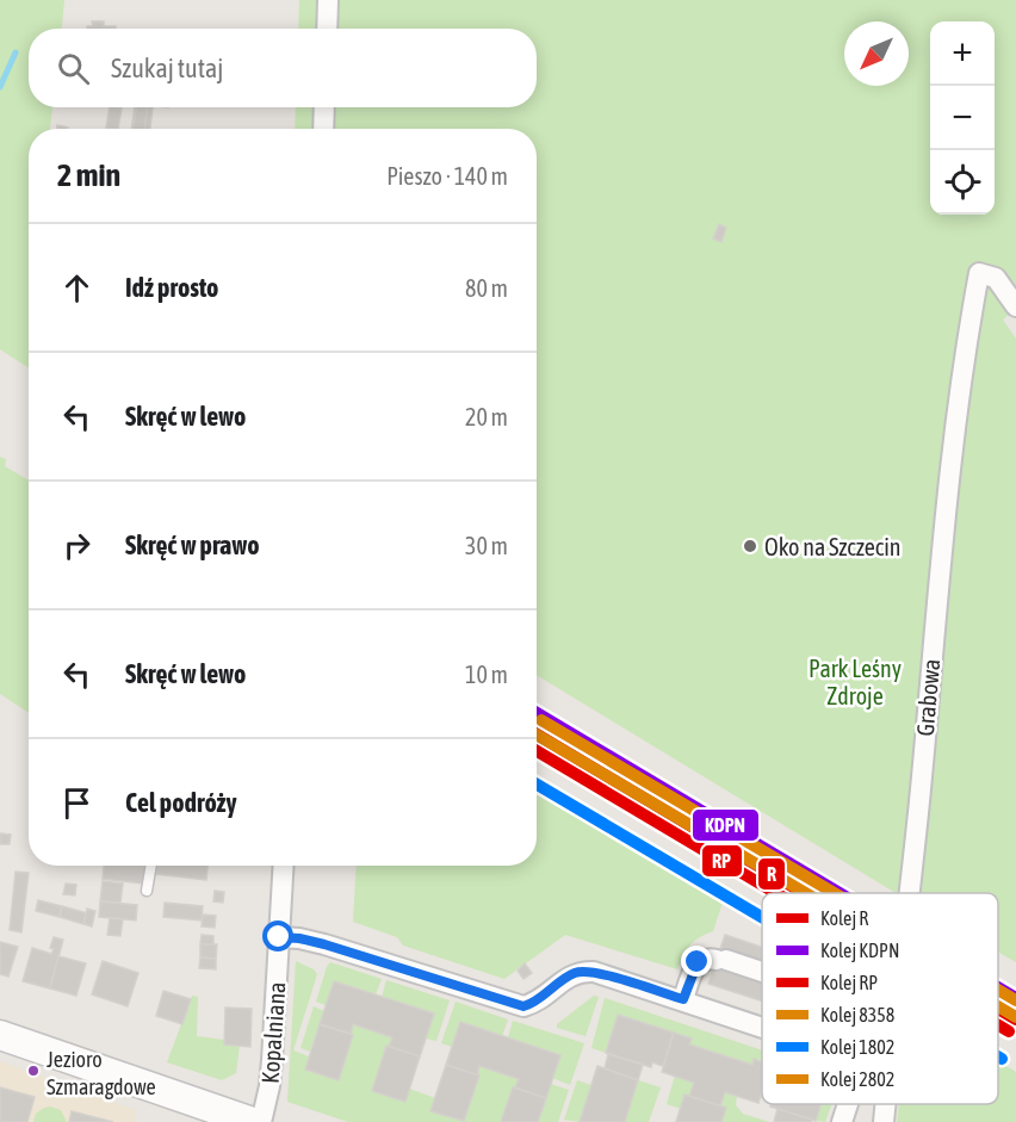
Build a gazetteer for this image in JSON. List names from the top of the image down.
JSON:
{
  "streets": {
    "street": ["Grabowa", "Kopalniana"]
  },
  "parks": ["Park Leśny Zdroje"],
  "places": ["Oko na Szczecin", "Jezioro Szmaragdowe"],
  "lines": [
    "rail line KDPN",
    "rail line 2802",
    "rail line R",
    "rail line 8358",
    "rail line RP",
    "rail line 1802"
  ],
  "legend": [
    "Kolej R",
    "Kolej KDPN",
    "Kolej RP",
    "Kolej 8358",
    "Kolej 1802",
    "Kolej 2802"
  ],
  "north": "bottom left",
  "page": {
    "map_buttons": ["+", "−"],
    "search": "Szukaj tutaj",
    "heading": ["2 min", "Pieszo · 140 m"],
    "list": [
      ["Idź prosto", "80 m"],
      ["Skręć w lewo", "20 m"],
      ["Skręć w prawo", "30 m"],
      ["Skręć w lewo", "10 m"],
      "Cel podróży"
    ]
  }
}
